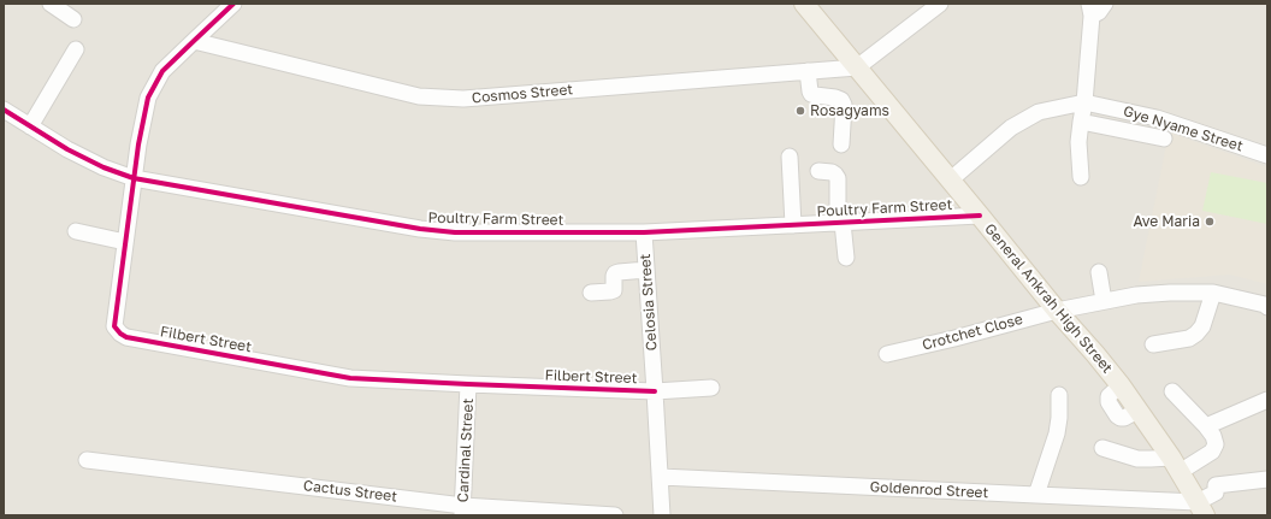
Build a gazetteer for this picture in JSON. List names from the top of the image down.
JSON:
{
  "streets": {
    "main road": ["General Ankrah High Street"],
    "street": [
      "Cosmos Street",
      "Gye Nyame Street",
      "Poultry Farm Street",
      "Celosia Street",
      "Crotchet Close",
      "Filbert Street",
      "Cardinal Street",
      "Goldenrod Street",
      "Cactus Street"
    ]
  },
  "crossings": [
    ["Cosmos Street", "General Ankrah High Street"],
    ["Cosmos Street", "Filbert Street"],
    ["Gye Nyame Street", "General Ankrah High Street"],
    ["Poultry Farm Street", "General Ankrah High Street"],
    ["Poultry Farm Street", "Celosia Street"],
    ["Poultry Farm Street", "Filbert Street"],
    ["General Ankrah High Street", "Crotchet Close"],
    ["General Ankrah High Street", "Goldenrod Street"],
    ["Celosia Street", "Filbert Street"],
    ["Celosia Street", "Goldenrod Street"],
    ["Filbert Street", "Cardinal Street"],
    ["Cardinal Street", "Cactus Street"]
  ],
  "places": ["Rosagyams", "Ave Maria"]
}
